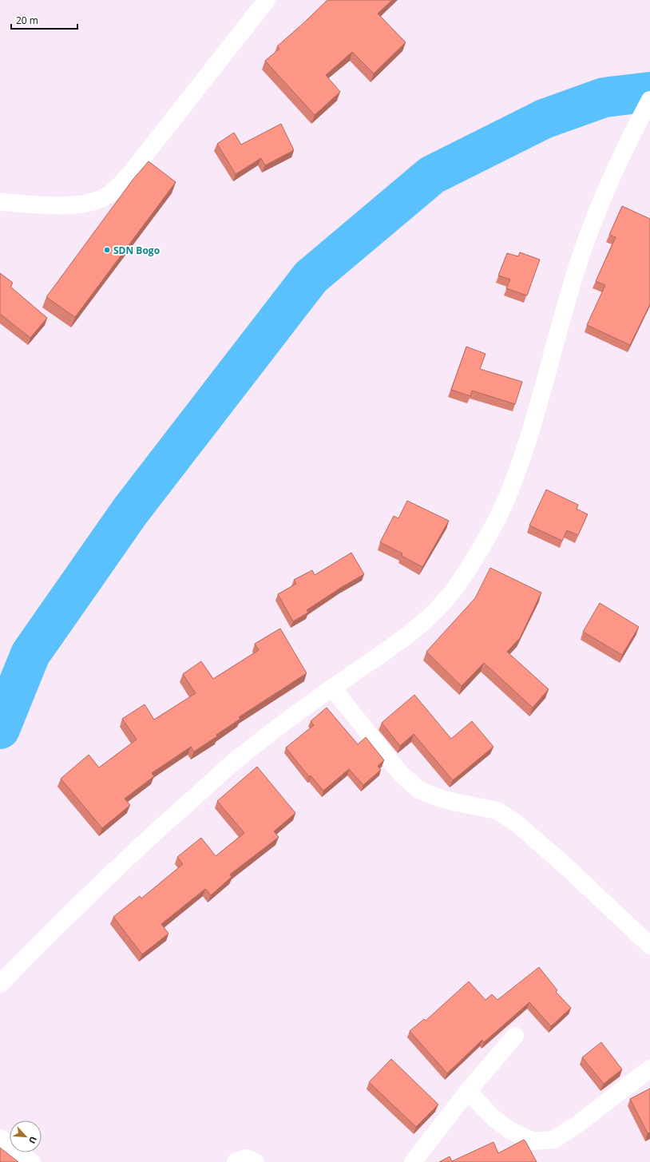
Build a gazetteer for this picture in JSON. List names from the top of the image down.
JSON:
{
  "places": ["SDN Bogo"],
  "scale_bar": "20 m",
  "north": "bottom right"
}
